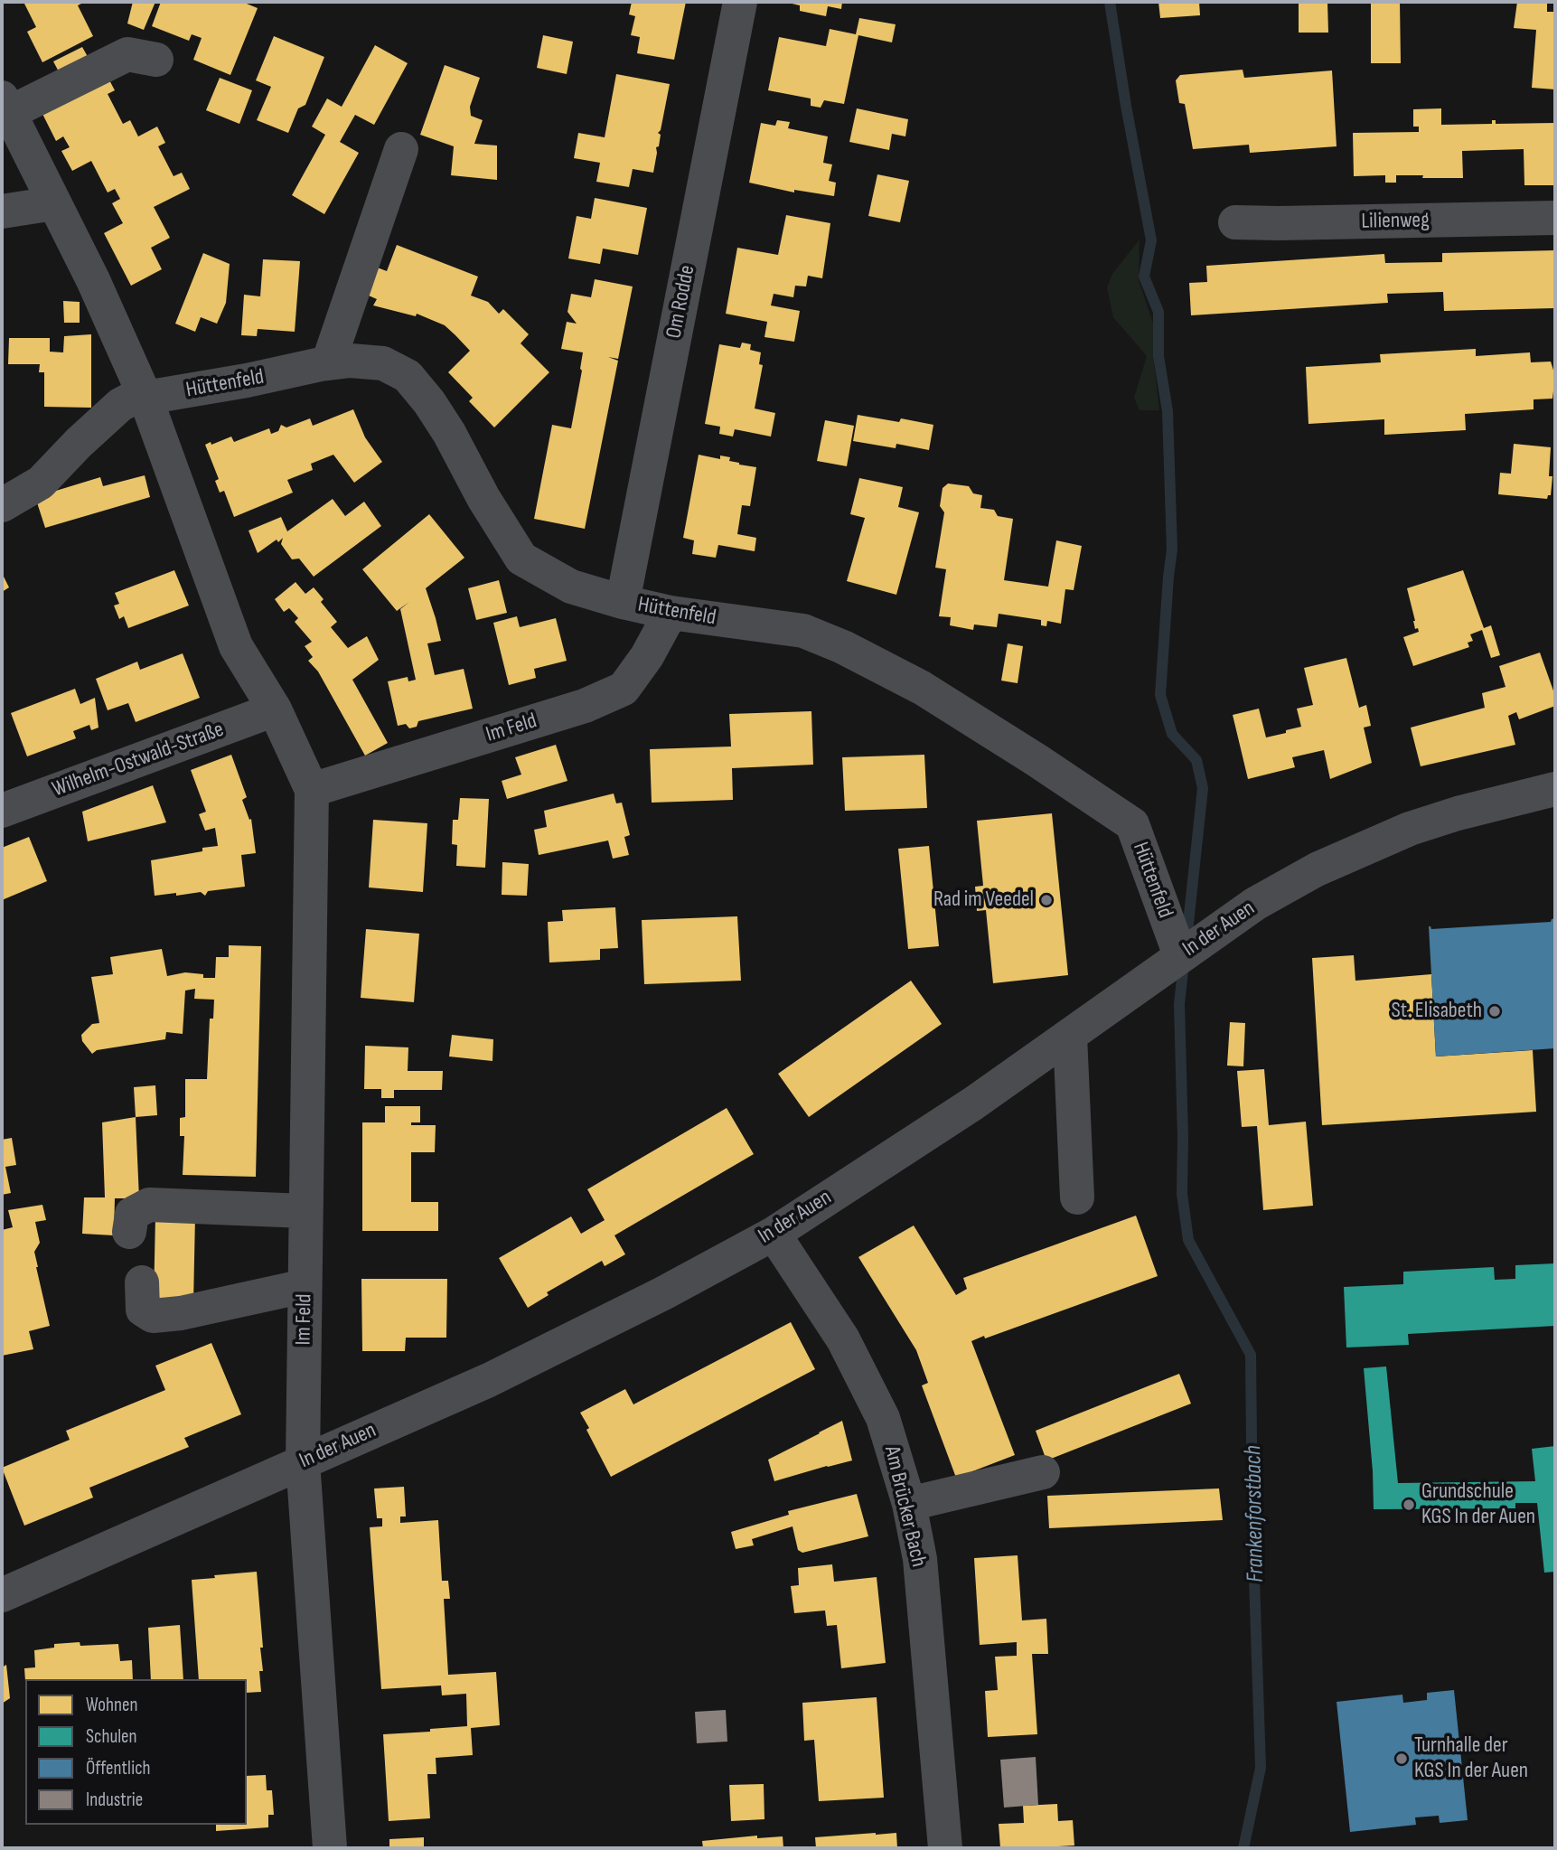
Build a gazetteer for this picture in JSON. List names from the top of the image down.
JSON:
{
  "streets": {
    "street": [
      "Lilienweg",
      "Om Rodde",
      "Hüttenfeld",
      "Im Feld",
      "Wilhelm-Ostwald-Straße",
      "In der Auen",
      "Am Brücker Bach"
    ]
  },
  "crossings": [
    ["Om Rodde", "Hüttenfeld"],
    ["Hüttenfeld", "Im Feld"],
    ["Hüttenfeld", "In der Auen"],
    ["Im Feld", "Wilhelm-Ostwald-Straße"],
    ["Im Feld", "In der Auen"],
    ["In der Auen", "Am Brücker Bach"]
  ],
  "water": ["Frankenforstbach"],
  "places": [
    "Rad im Veedel",
    "St. Elisabeth",
    "Grundschule KGS In der Auen",
    "Turnhalle der KGS In der Auen"
  ],
  "legend": [
    "Wohnen",
    "Schulen",
    "Öffentlich",
    "Industrie"
  ]
}
